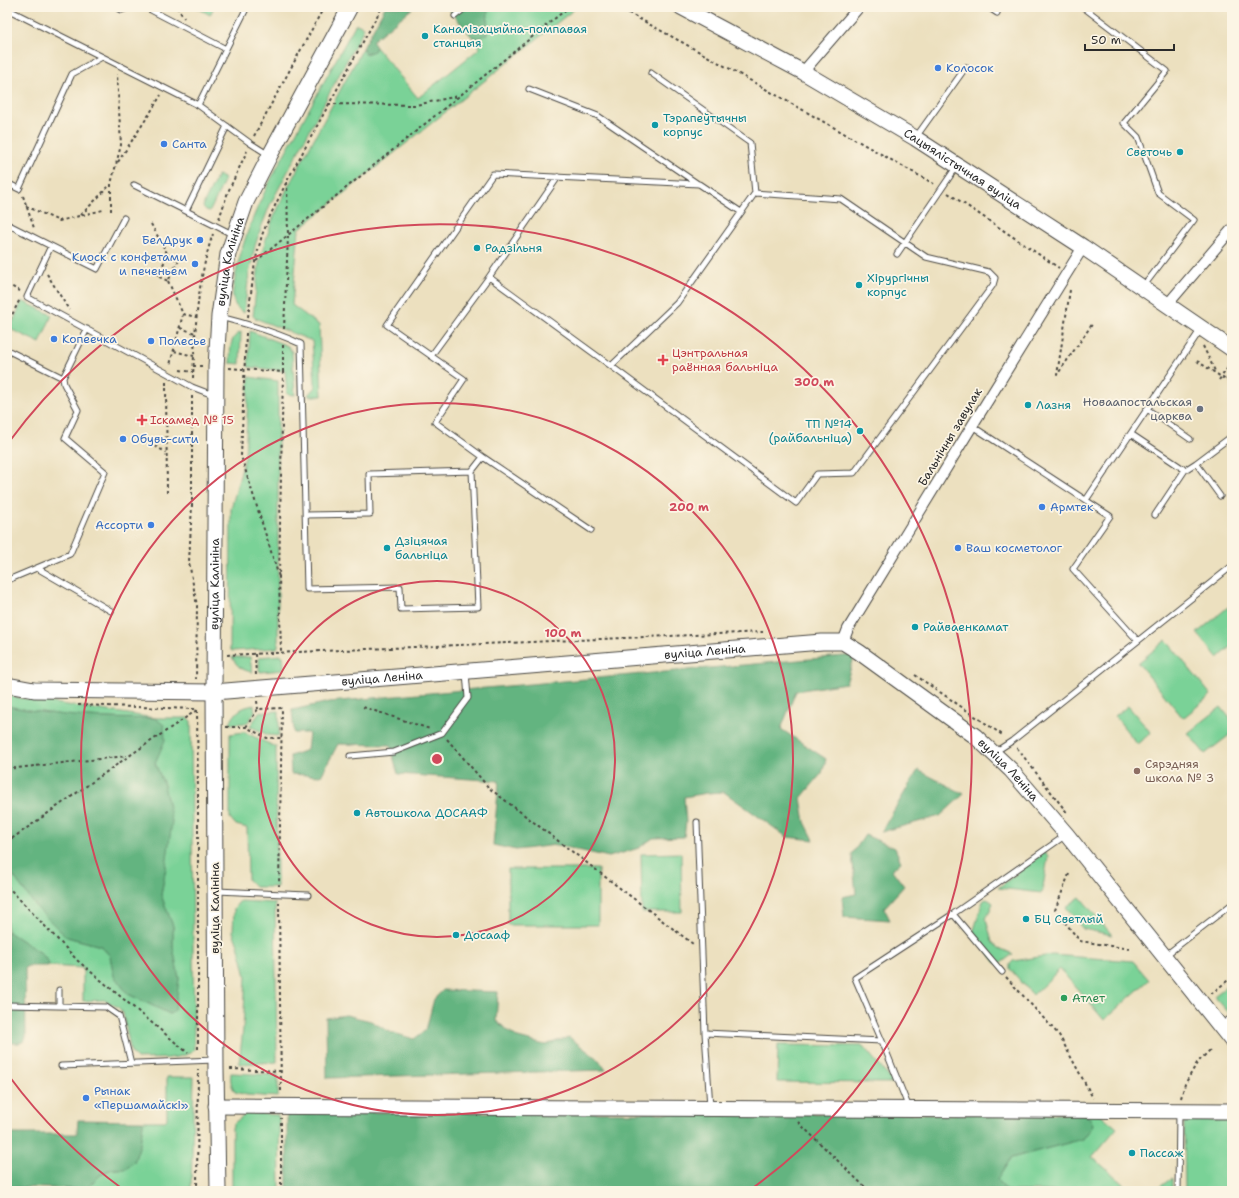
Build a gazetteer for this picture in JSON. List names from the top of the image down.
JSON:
{
  "streets": {
    "street": [
      "Сацыялістычная вуліца",
      "вуліца Калініна",
      "Бальнічны завулак",
      "вуліца Леніна"
    ]
  },
  "crossings": [
    ["Сацыялістычная вуліца", "Бальнічны завулак"],
    ["вуліца Калініна", "вуліца Леніна"],
    ["Бальнічны завулак", "вуліца Леніна"]
  ],
  "places": {
    "other": [
      "Каналізацыйна-помпавая станцыя",
      "Колосок",
      "Тэрапеўтычны корпус",
      "Санта",
      "Светочь",
      "БелДрук",
      "Радзільня",
      "Киоск с конфетами и печеньем",
      "Хірургічны корпус",
      "Копеечка",
      "Полесье",
      "Лазня",
      "Новаапостальская царква",
      "ТП №14 (райбальніца)",
      "Обувь-сити",
      "Армтек",
      "Ассорти",
      "Дзіцячая бальніца",
      "Ваш косметолог",
      "Райваенкамат",
      "Сярэдняя школа № 3",
      "Автошкола ДОСААФ",
      "БЦ Светлый",
      "Досааф",
      "Атлет",
      "Рынак «Першамайскі»",
      "Пассаж"
    ],
    "health": ["Цэнтральная раённая бальніца", "Іскамед № 15"]
  },
  "scale_bar": "50 m",
  "rings": ["300 m", "200 m", "100 m"]
}
